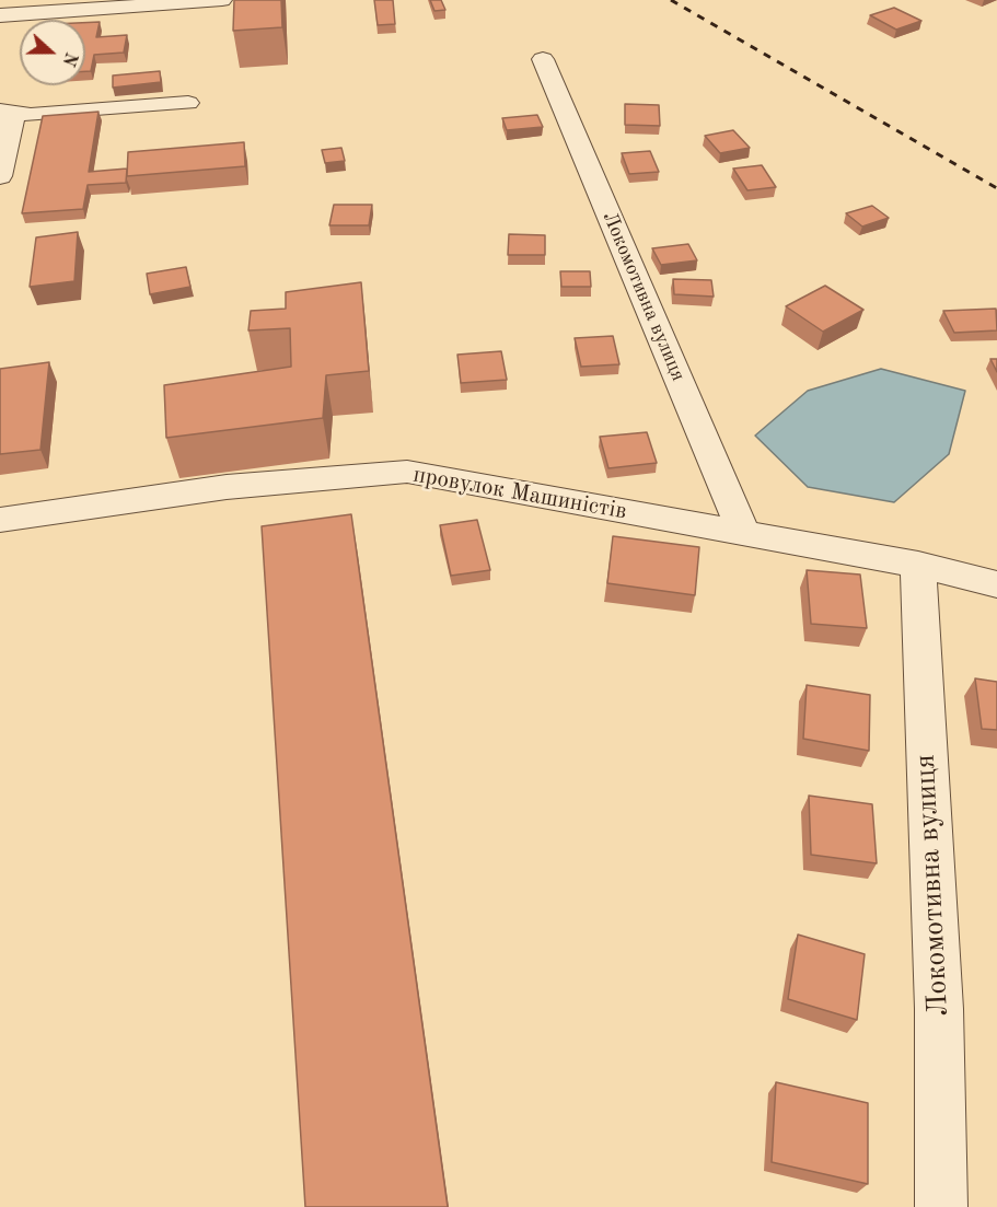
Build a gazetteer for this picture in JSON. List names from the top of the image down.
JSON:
{
  "streets": {
    "street": ["Локомотивна вулиця", "провулок Машиністів"]
  },
  "crossings": [
    ["Локомотивна вулиця", "провулок Машиністів"]
  ],
  "north": "right"
}
